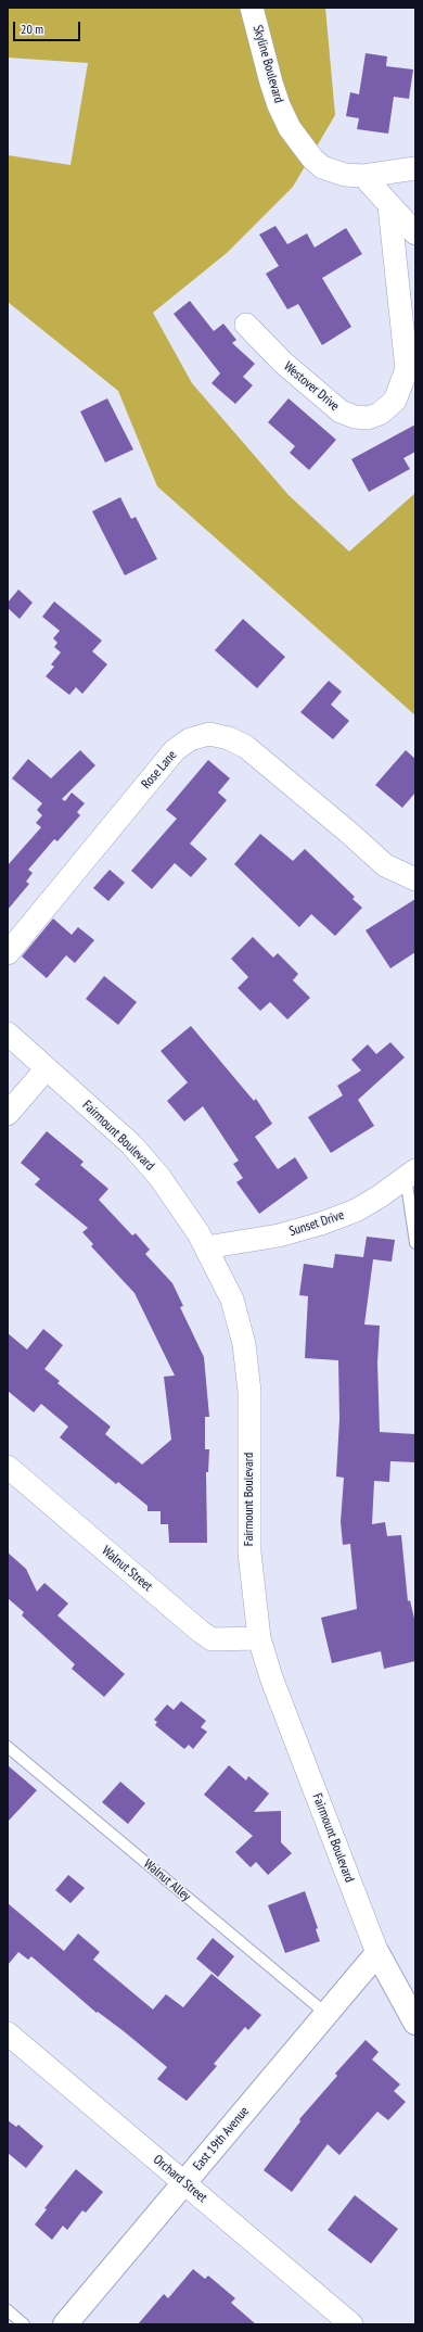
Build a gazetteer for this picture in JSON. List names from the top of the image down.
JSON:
{
  "streets": {
    "street": [
      "Skyline Boulevard",
      "Westover Drive",
      "Rose Lane",
      "Fairmount Boulevard",
      "Sunset Drive",
      "Walnut Street",
      "East 19th Avenue",
      "Orchard Street"
    ],
    "lane": ["Walnut Alley"]
  },
  "crossings": [
    ["Fairmount Boulevard", "Sunset Drive"],
    ["Fairmount Boulevard", "Walnut Street"],
    ["Fairmount Boulevard", "East 19th Avenue"],
    ["Walnut Alley", "East 19th Avenue"],
    ["East 19th Avenue", "Orchard Street"]
  ],
  "scale_bar": "20 m"
}
